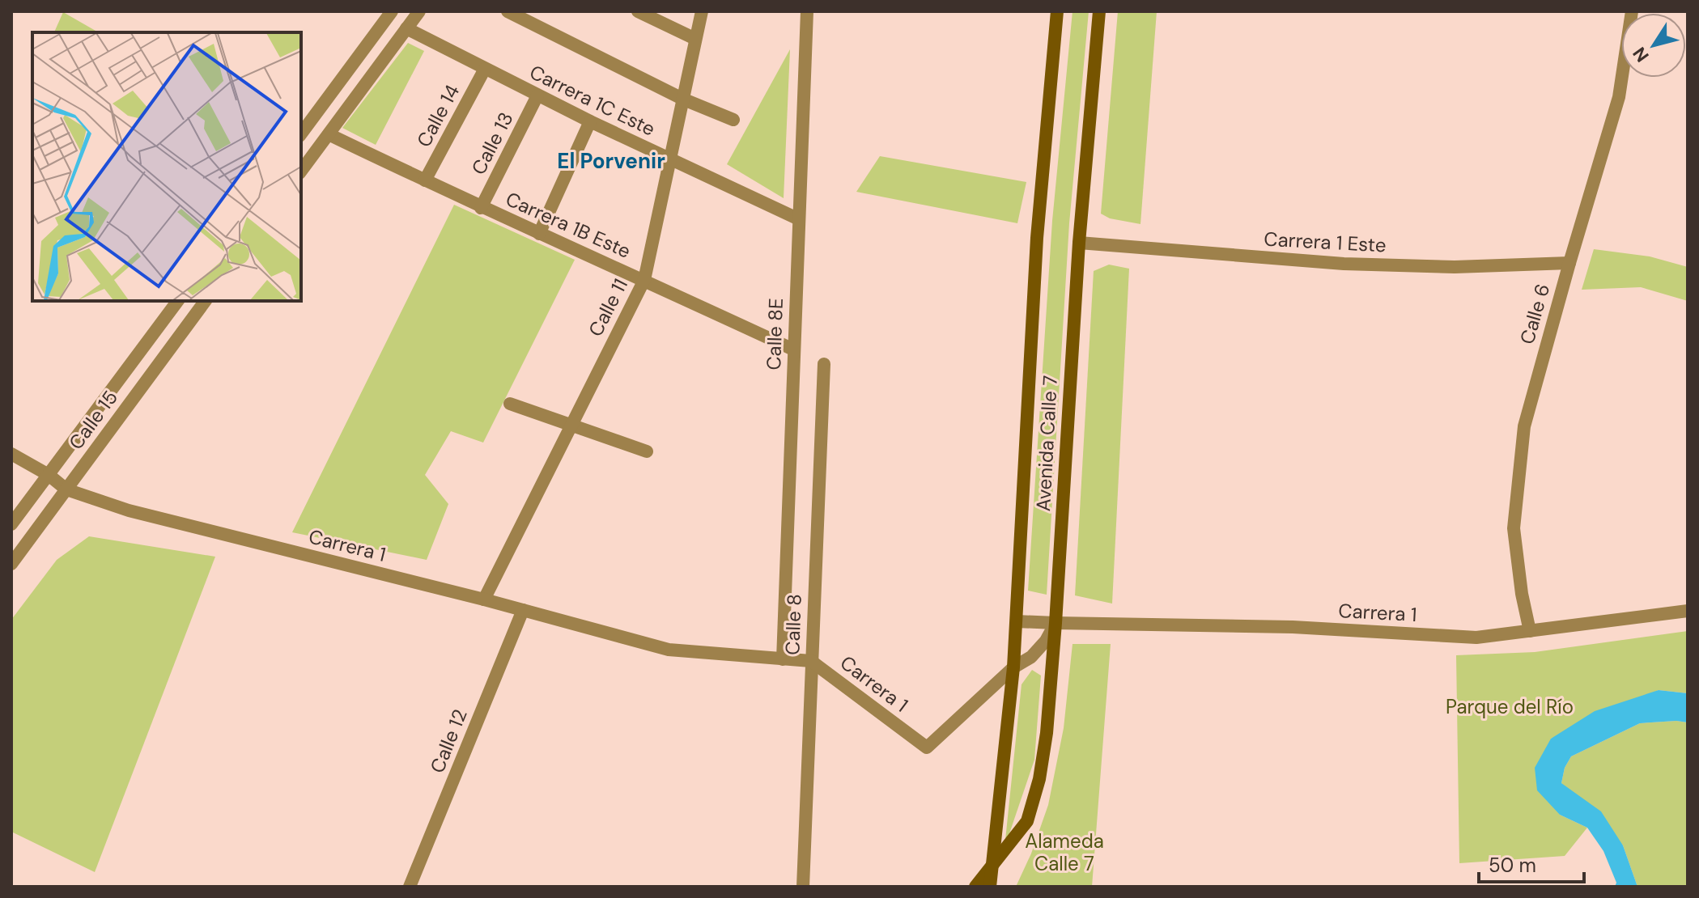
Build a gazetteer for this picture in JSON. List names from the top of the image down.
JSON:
{
  "streets": {
    "main road": ["Avenida Calle 7"],
    "street": [
      "Carrera 1C Este",
      "Calle 14",
      "Calle 13",
      "Carrera 1B Este",
      "Carrera 1 Este",
      "Calle 11",
      "Calle 6",
      "Calle 8E",
      "Calle 15",
      "Carrera 1",
      "Calle 8",
      "Calle 12"
    ]
  },
  "crossings": [
    ["Carrera 1C Este", "Calle 14"],
    ["Carrera 1C Este", "Calle 13"],
    ["Carrera 1C Este", "Calle 11"],
    ["Carrera 1C Este", "Calle 8E"],
    ["Calle 14", "Carrera 1B Este"],
    ["Calle 13", "Carrera 1B Este"],
    ["Carrera 1B Este", "Calle 11"],
    ["Carrera 1B Este", "Calle 8E"],
    ["Carrera 1 Este", "Calle 6"],
    ["Carrera 1 Este", "Avenida Calle 7"],
    ["Calle 11", "Carrera 1"],
    ["Calle 6", "Carrera 1"],
    ["Calle 8E", "Carrera 1"],
    ["Calle 15", "Carrera 1"],
    ["Avenida Calle 7", "Carrera 1"],
    ["Carrera 1", "Calle 8"],
    ["Carrera 1", "Calle 12"]
  ],
  "districts": ["El Porvenir"],
  "parks": ["Parque del Río", "Alameda Calle 7"],
  "scale_bar": "50 m",
  "north": "bottom left"
}
